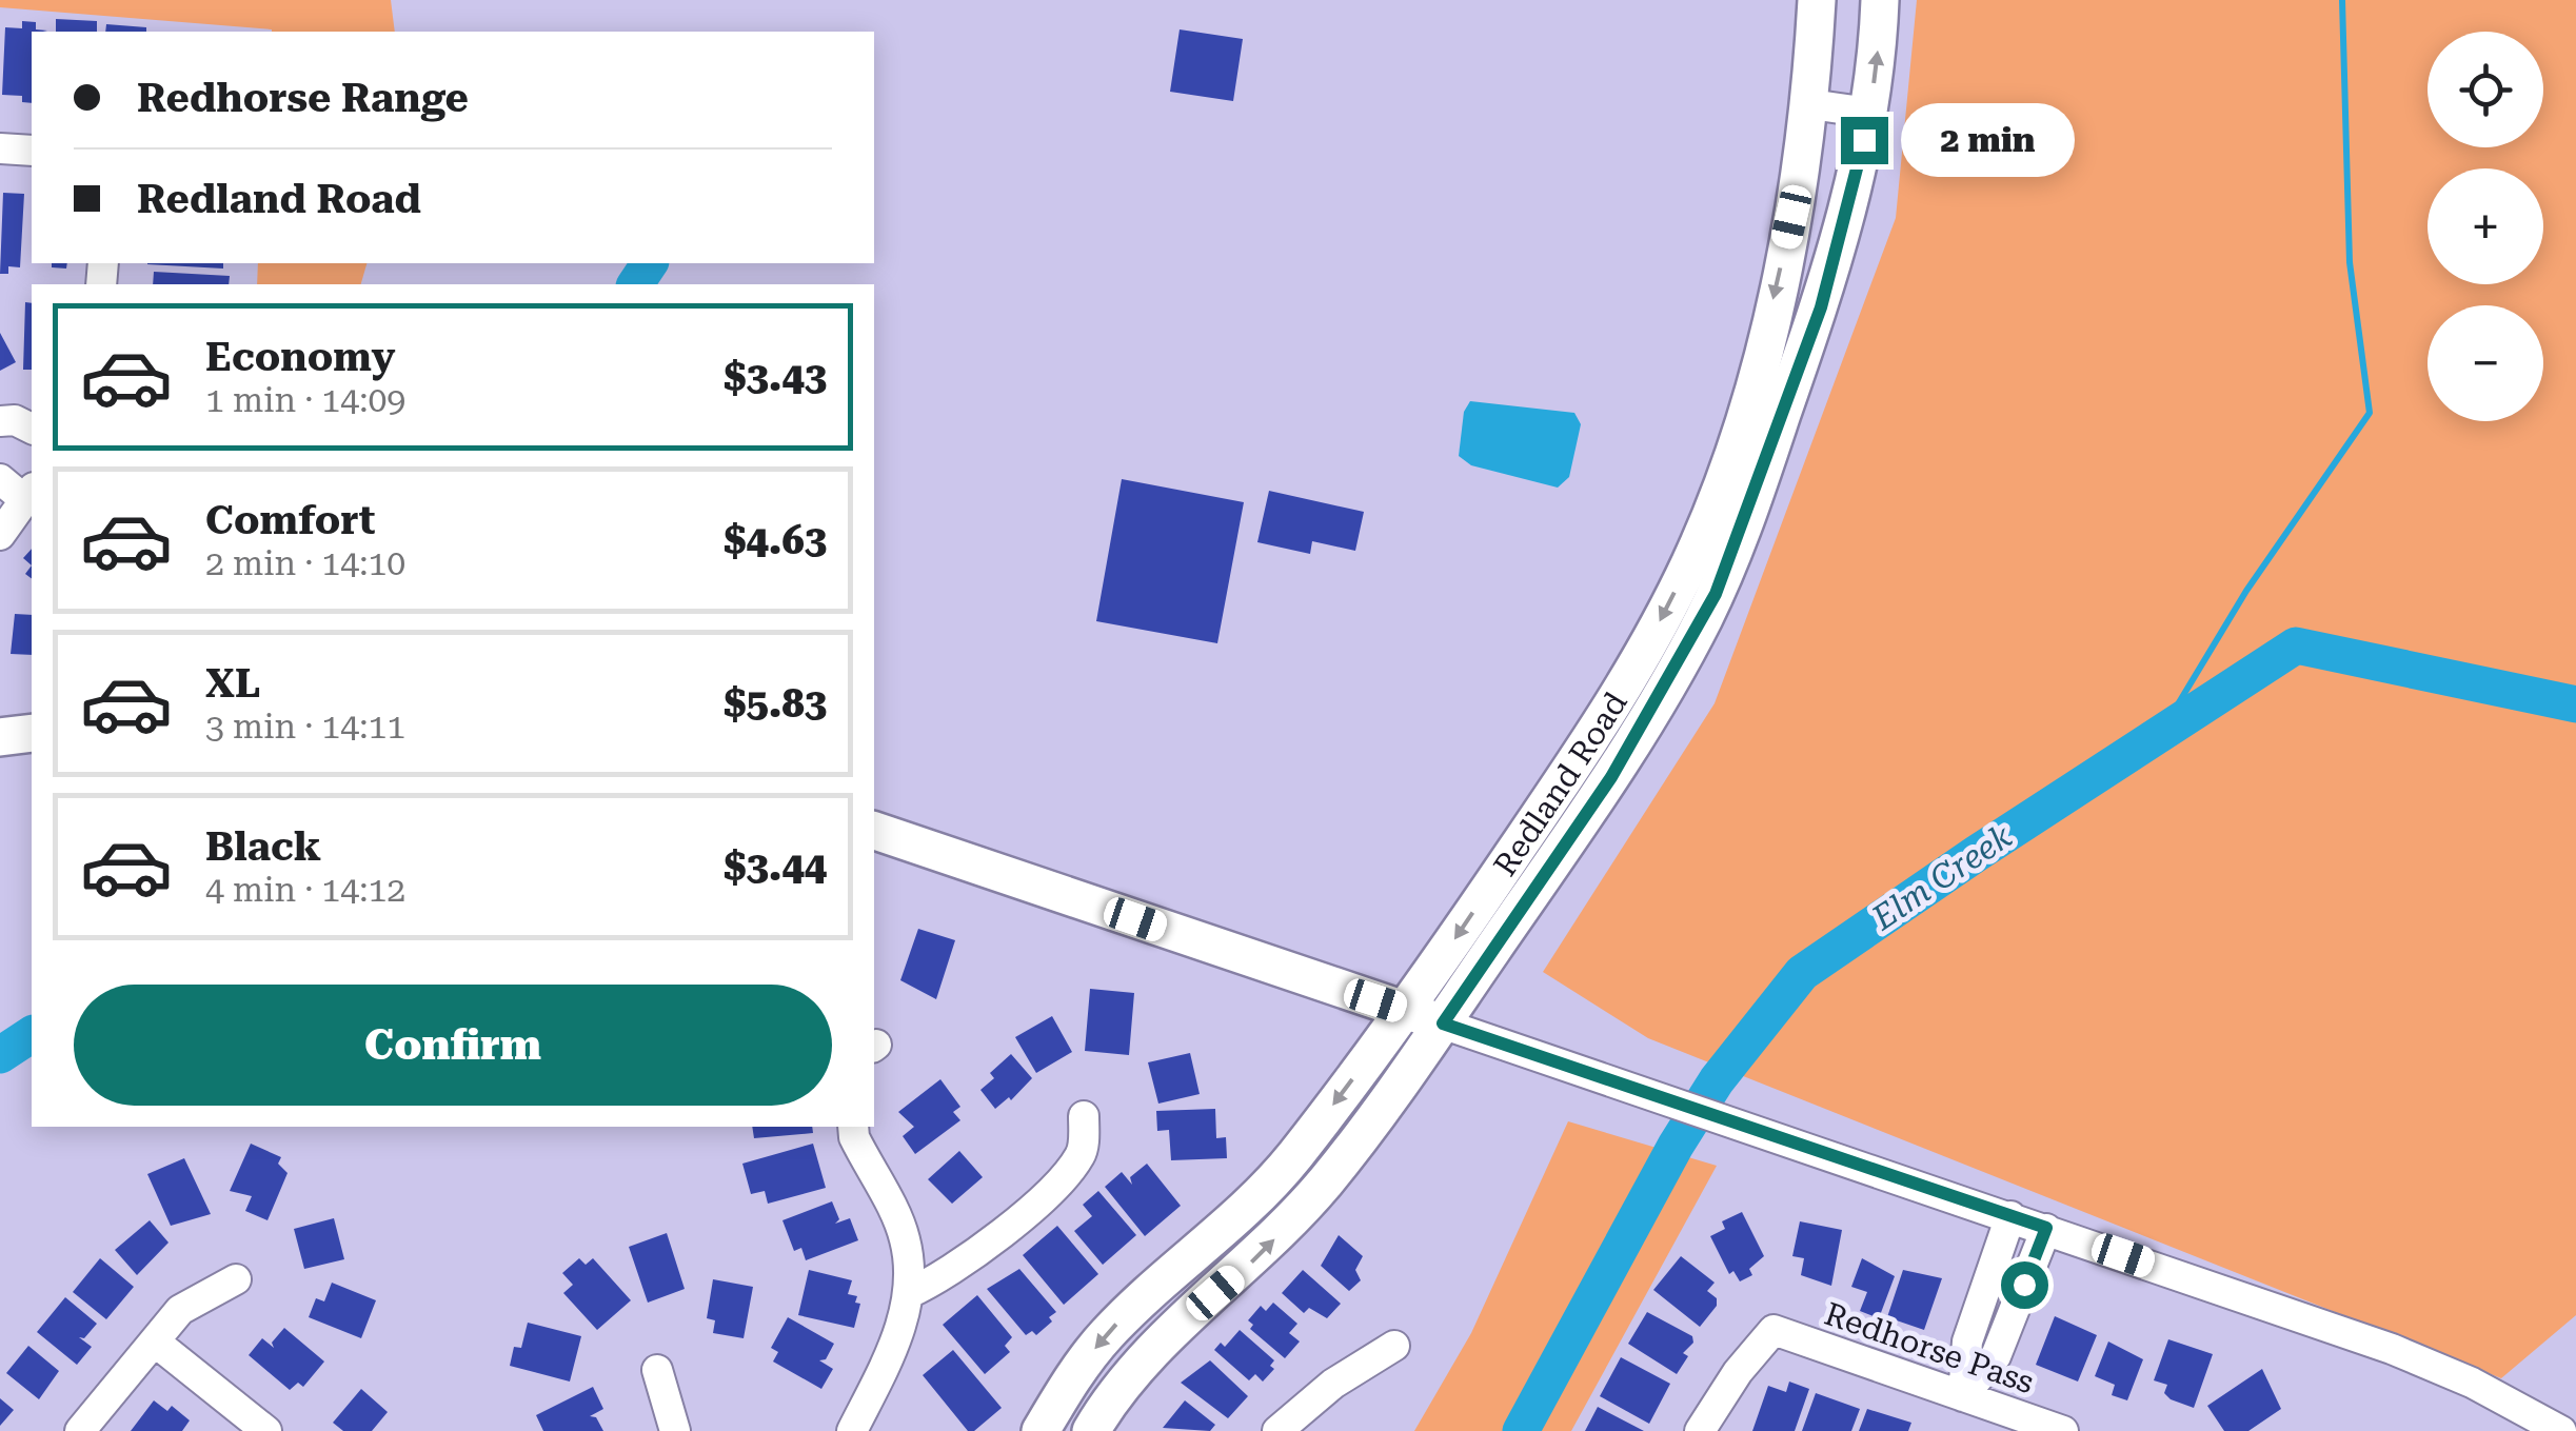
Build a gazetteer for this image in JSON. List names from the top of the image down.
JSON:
{
  "streets": {
    "main road": ["Redland Road"],
    "street": ["Redhorse Pass"]
  },
  "water": ["Elm Creek"],
  "page": {
    "map_buttons": ["+", "−"],
    "banner": ["Redhorse Range", "Redland Road"],
    "bubble": "2 min",
    "list": [
      {
        "name": "Economy",
        "note": "1 min · 14:09",
        "value": "$3.43"
      },
      {
        "name": "Comfort",
        "note": "2 min · 14:10",
        "value": "$4.63"
      },
      {
        "name": "XL",
        "note": "3 min · 14:11",
        "value": "$5.83"
      },
      {
        "name": "Black",
        "note": "4 min · 14:12",
        "value": "$3.44"
      }
    ],
    "buttons": "Confirm"
  }
}
